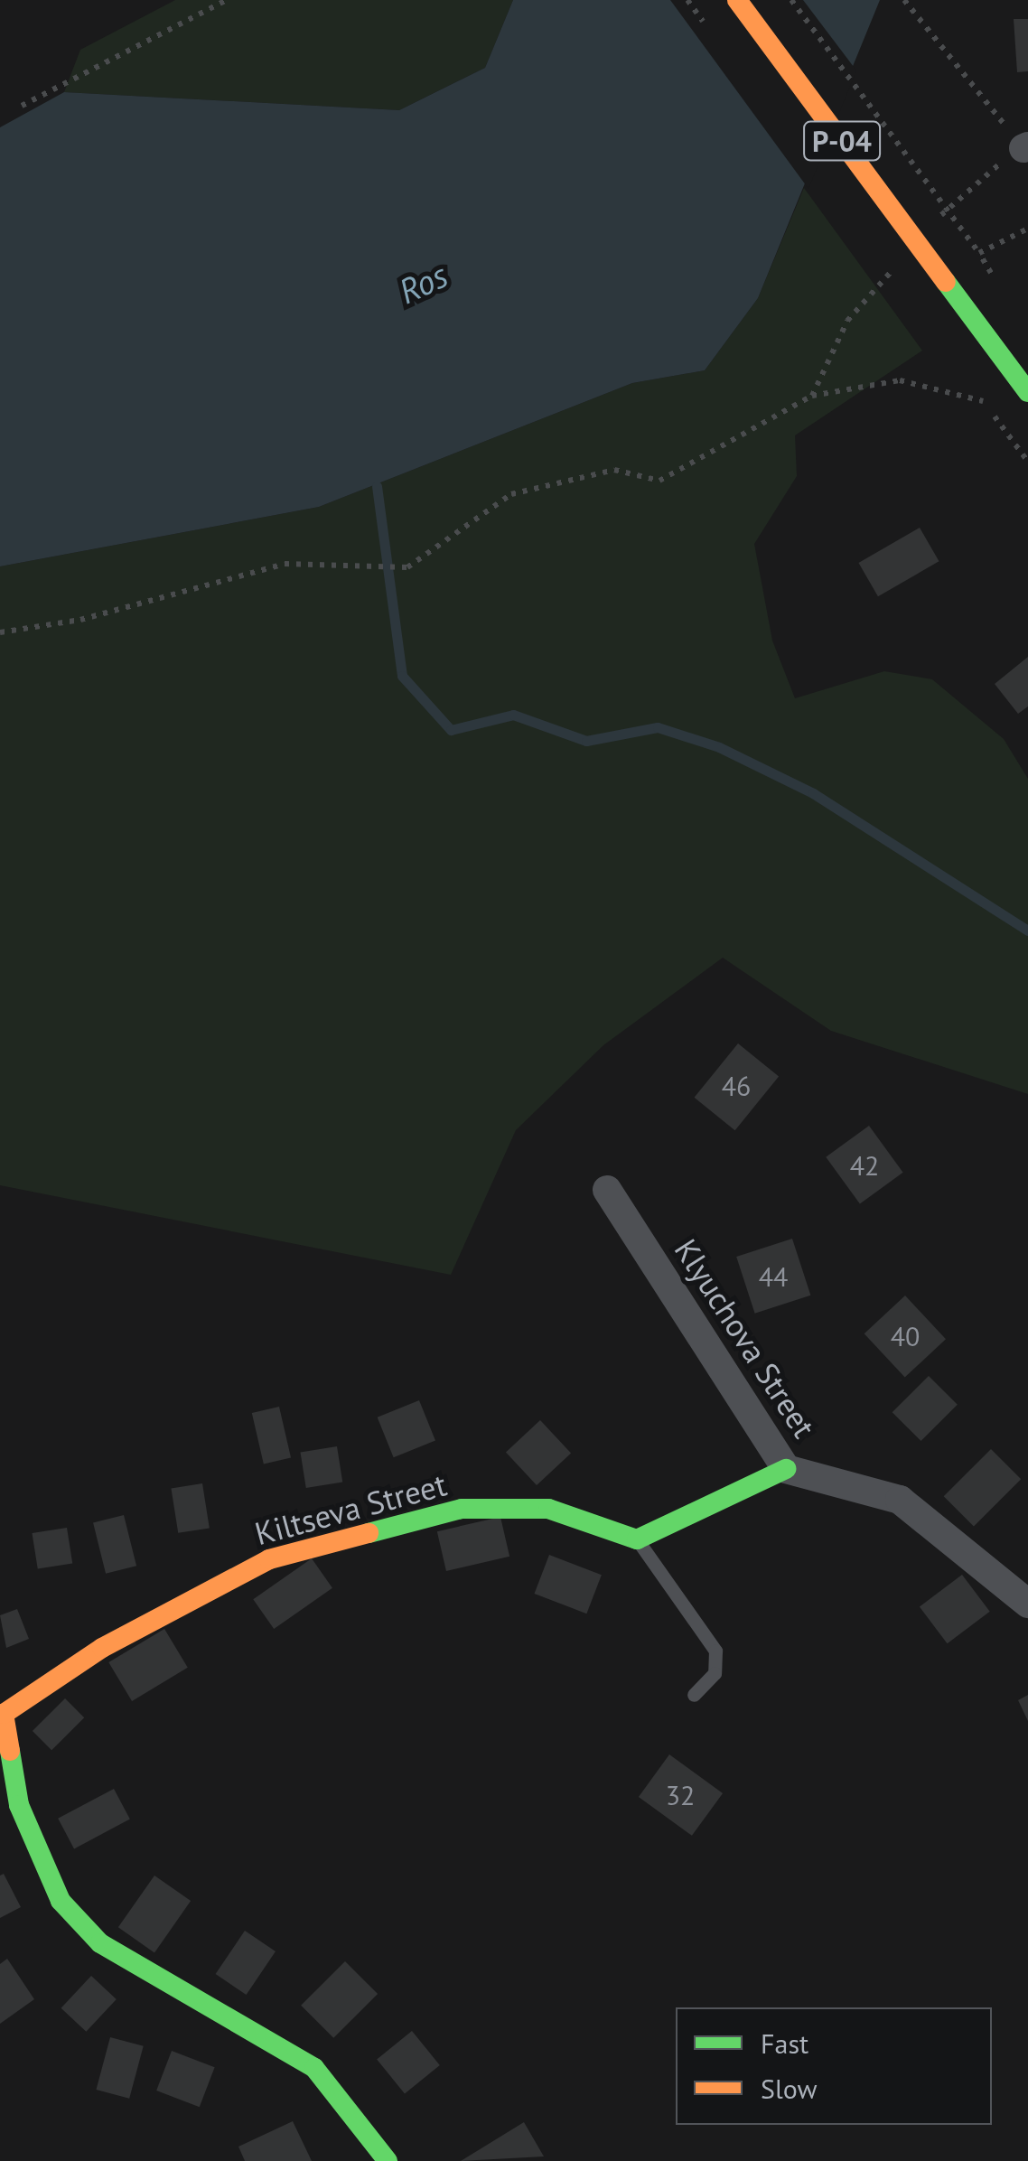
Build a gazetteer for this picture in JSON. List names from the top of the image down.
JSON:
{
  "streets": {
    "street": ["Р-04", "Klyuchova Street", "Kiltseva Street"]
  },
  "water": ["Ros"],
  "house_numbers": [
    "46",
    "42",
    "44",
    "40",
    "32"
  ],
  "legend": ["Fast", "Slow"]
}
